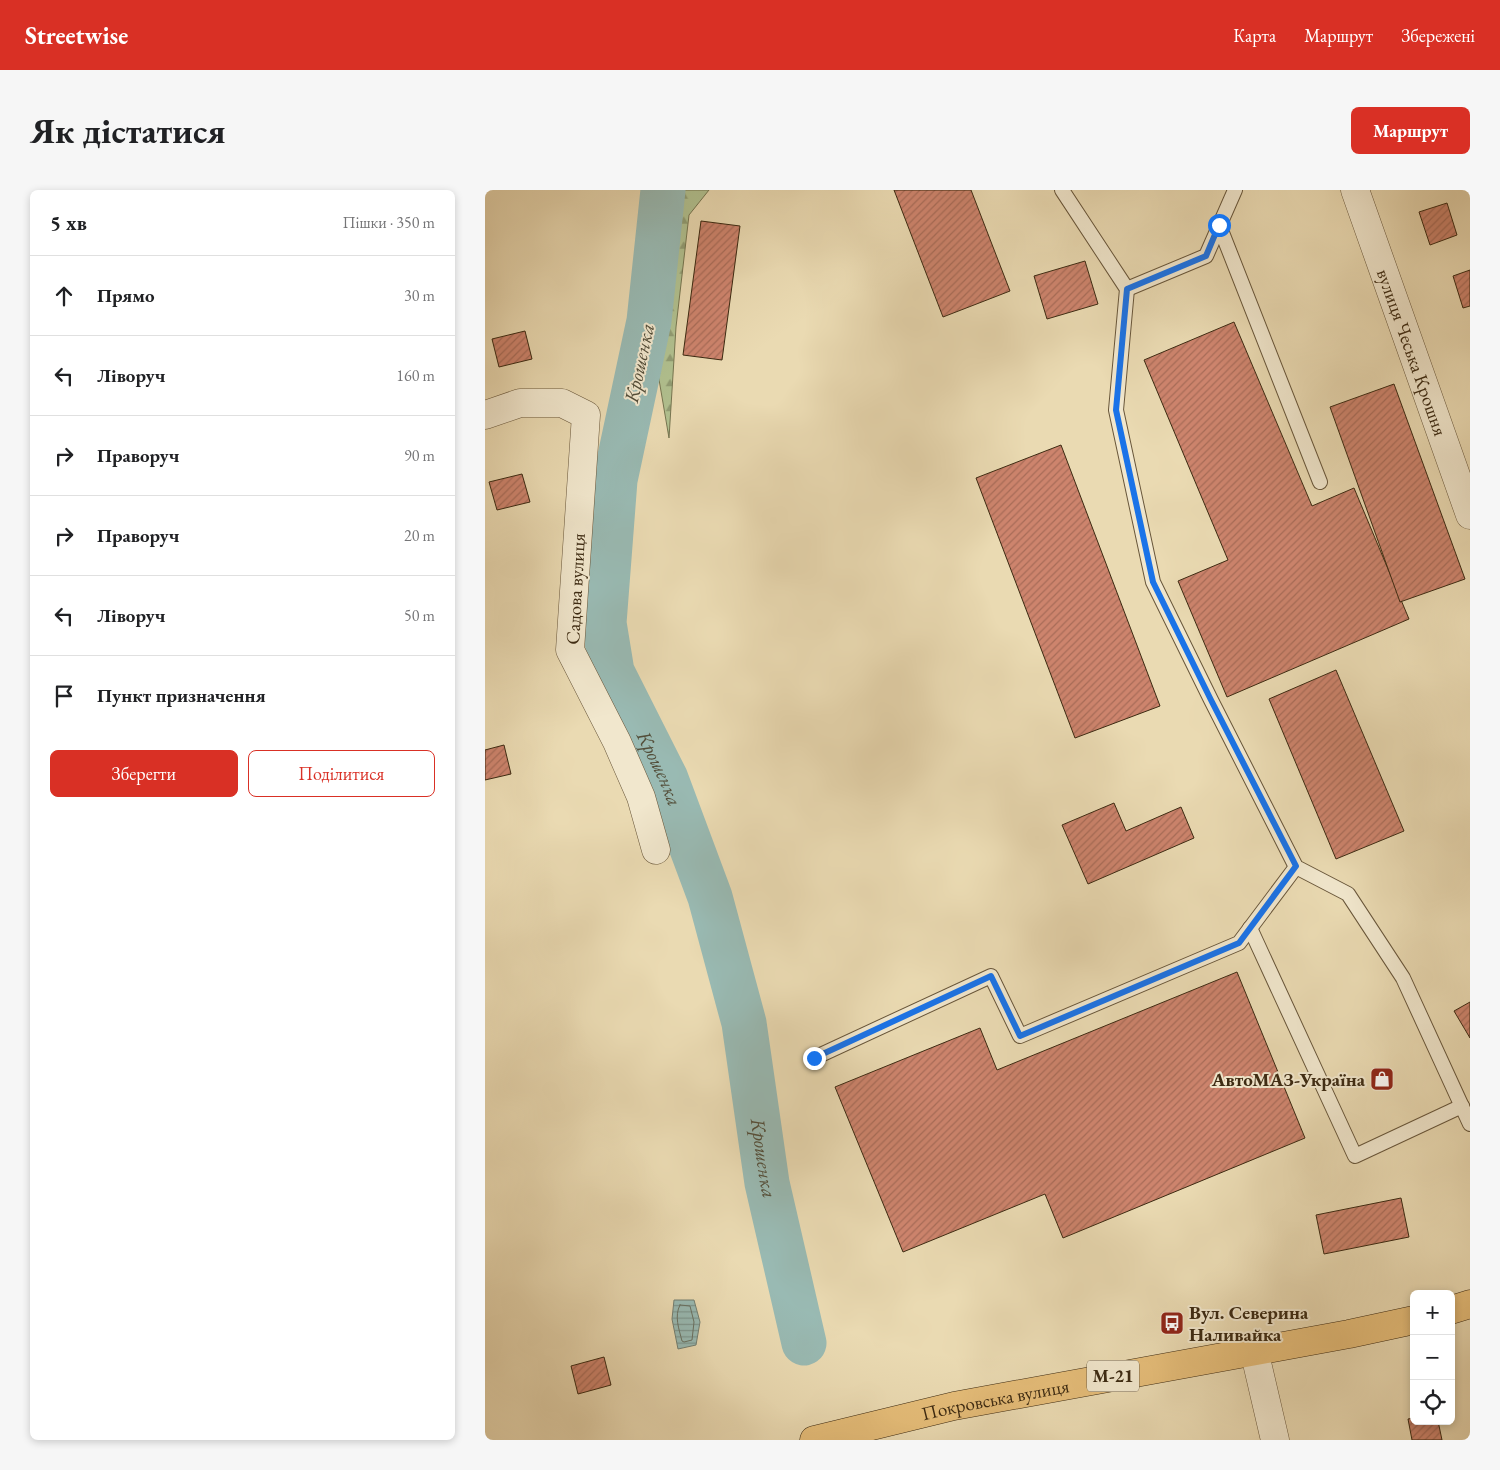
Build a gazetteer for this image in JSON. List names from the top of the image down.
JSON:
{
  "streets": {
    "highway": ["М-21", "Покровська вулиця"],
    "street": ["вулиця Чеська Крошня", "Садова вулиця"]
  },
  "water": ["Крошенка"],
  "places": {
    "shop": ["АвтоМАЗ-Україна"],
    "bus stop": ["Вул. Северина Наливайка"]
  },
  "page": {
    "header": "Streetwise",
    "nav": ["Карта", "Маршрут", "Збережені"],
    "buttons": [
      "Маршрут",
      ["Зберегти", "Поділитися"]
    ],
    "title": "Як дістатися",
    "heading": ["5 хв", "Пішки · 350 m"],
    "list": [
      ["Прямо", "30 m"],
      ["Ліворуч", "160 m"],
      ["Праворуч", "90 m"],
      ["Праворуч", "20 m"],
      ["Ліворуч", "50 m"],
      "Пункт призначення"
    ],
    "map_buttons": ["+", "−"]
  }
}
